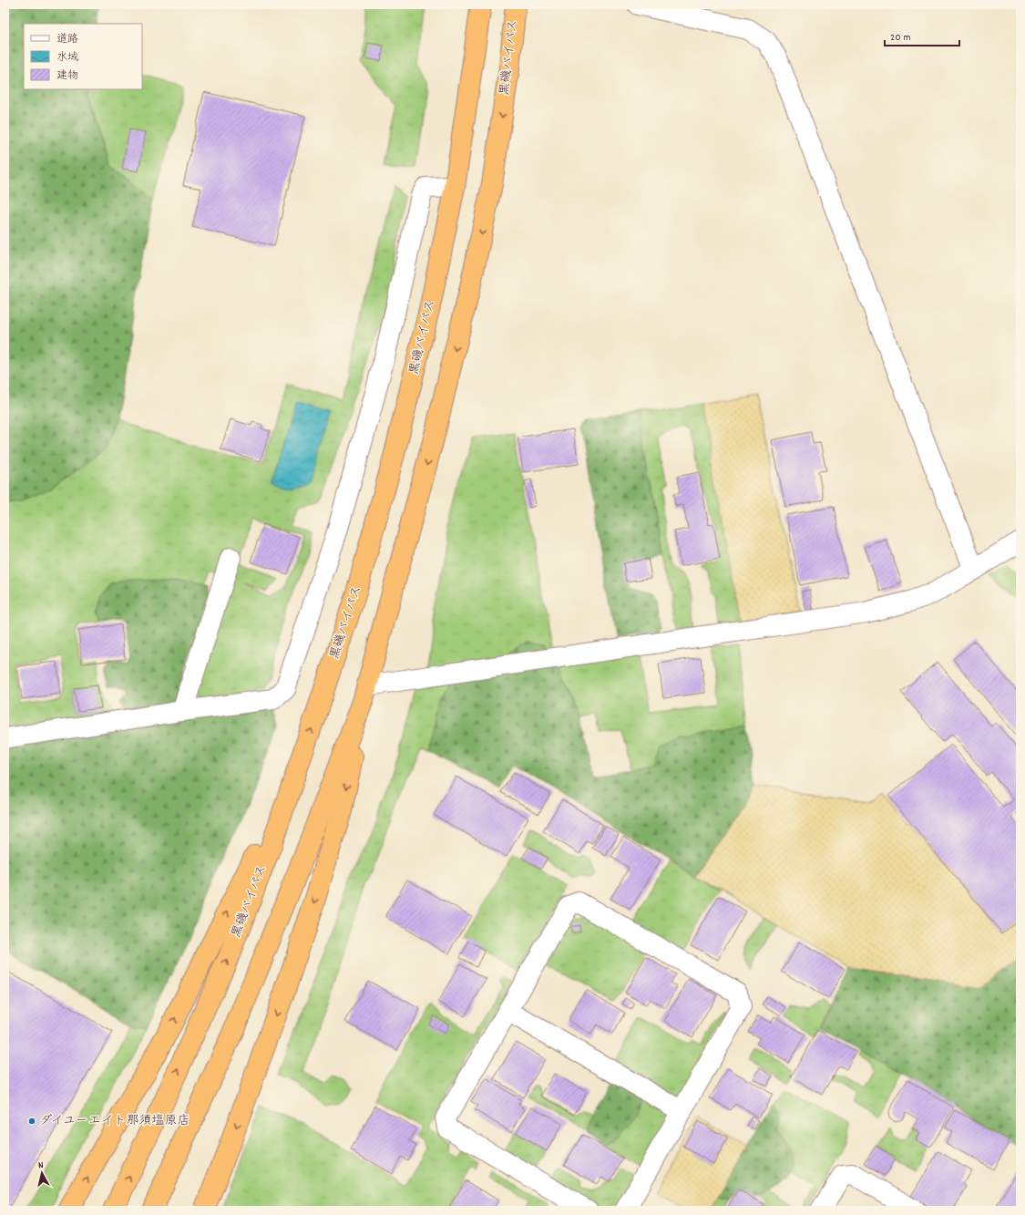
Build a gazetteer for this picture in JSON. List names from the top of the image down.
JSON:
{
  "streets": {
    "highway": ["黒磯バイパス"]
  },
  "places": ["ダイユーエイト那須塩原店"],
  "legend": ["道路", "水域", "建物"],
  "scale_bar": "20 m",
  "north": "top"
}
